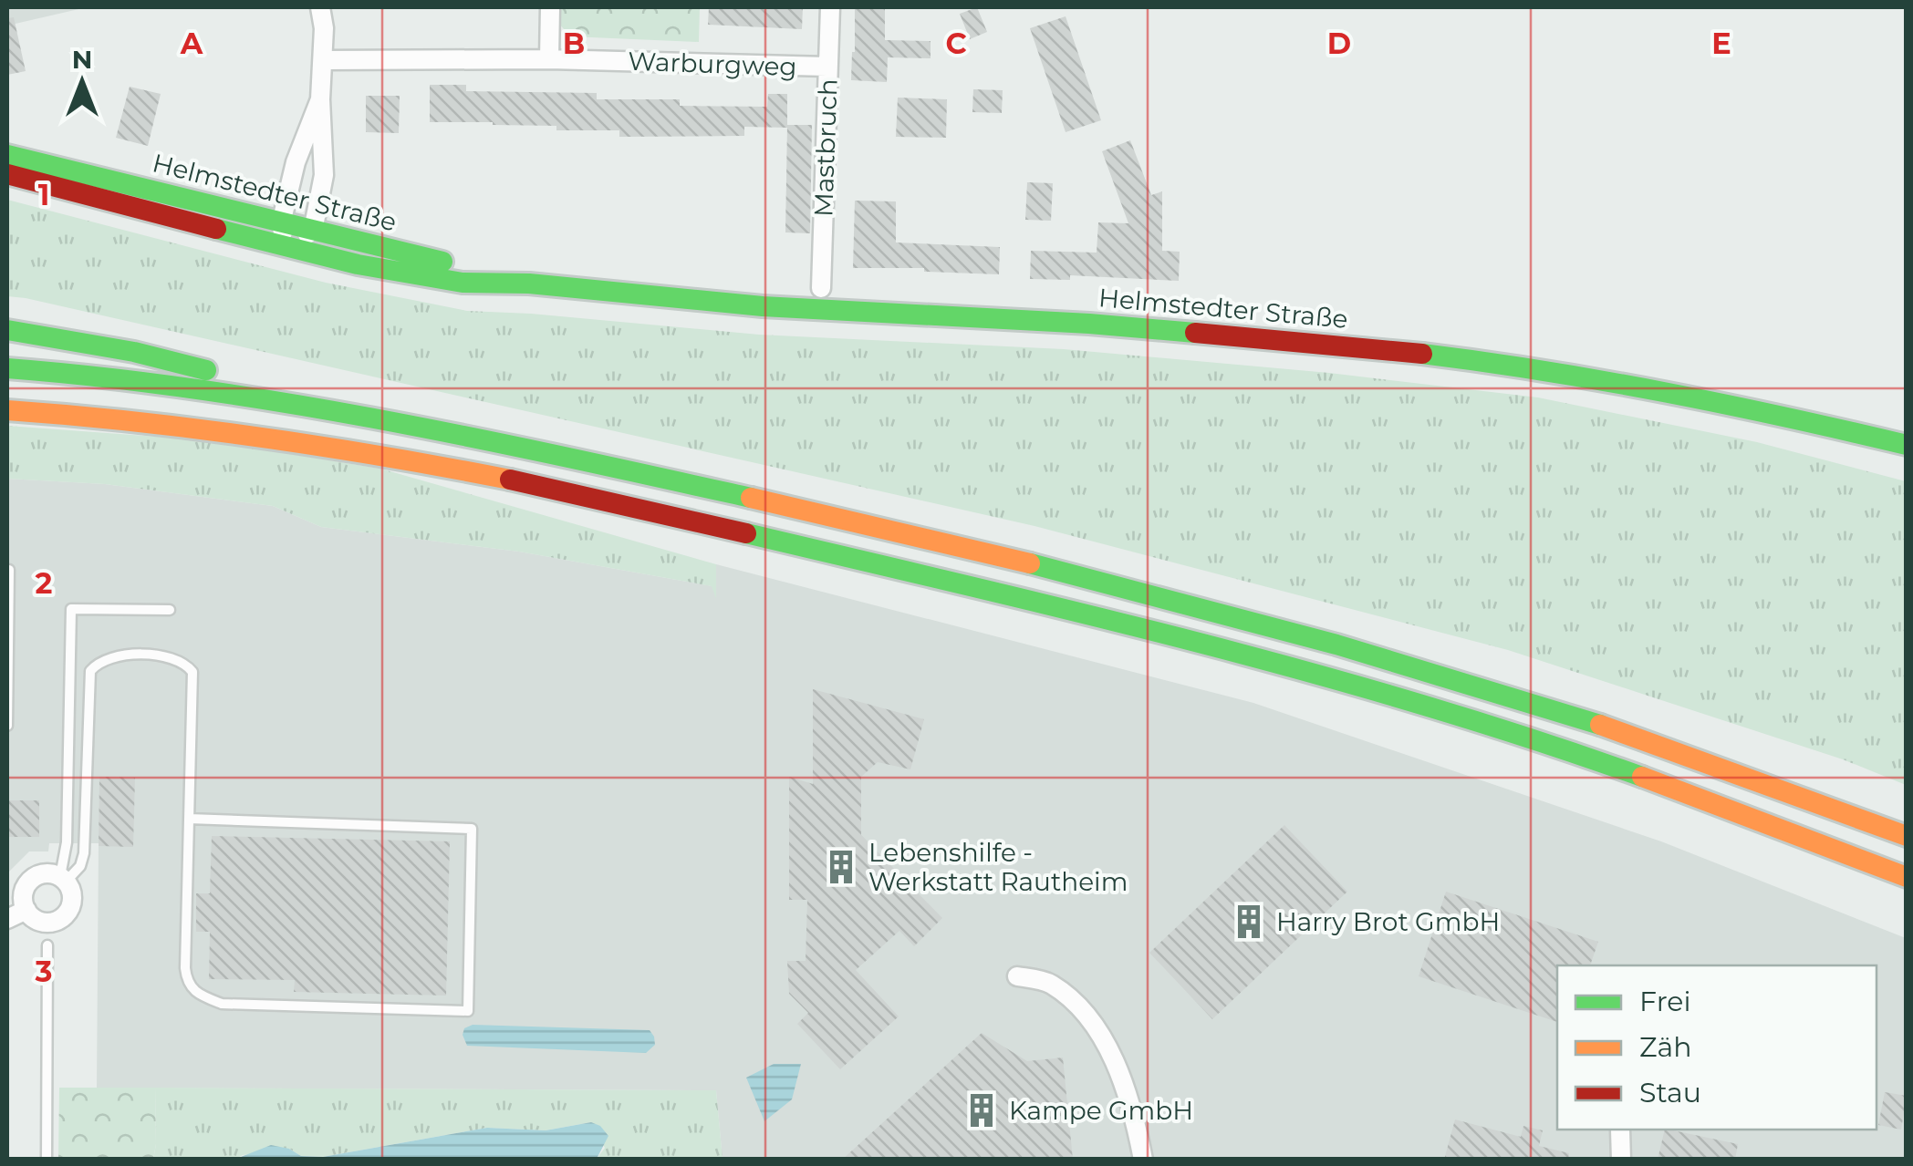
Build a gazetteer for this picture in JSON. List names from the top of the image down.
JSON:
{
  "streets": {
    "main road": ["Helmstedter Straße"],
    "street": ["Warburgweg", "Mastbruch"]
  },
  "crossings": [
    ["Warburgweg", "Mastbruch"]
  ],
  "places": {
    "building": ["Lebenshilfe - Werkstatt Rautheim", "Harry Brot GmbH", "Kampe GmbH"]
  },
  "legend": ["Frei", "Zäh", "Stau"],
  "north": "top",
  "grid": {
    "columns": [
      "A",
      "B",
      "C",
      "D",
      "E"
    ],
    "rows": ["1", "2", "3"]
  }
}
